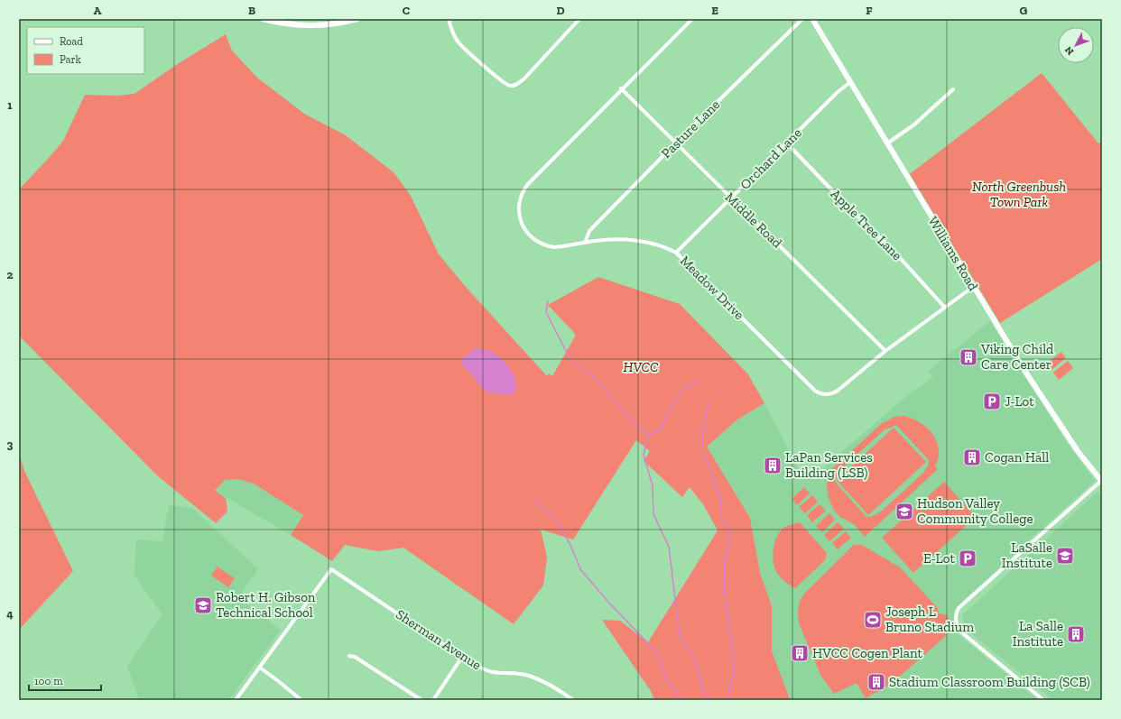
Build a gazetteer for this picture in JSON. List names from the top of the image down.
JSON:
{
  "streets": {
    "main road": ["Williams Road"],
    "street": [
      "Pasture Lane",
      "Orchard Lane",
      "Middle Road",
      "Apple Tree Lane",
      "Meadow Drive",
      "Sherman Avenue"
    ]
  },
  "crossings": [
    ["Pasture Lane", "Middle Road"],
    ["Pasture Lane", "Meadow Drive"],
    ["Orchard Lane", "Middle Road"],
    ["Orchard Lane", "Apple Tree Lane"],
    ["Orchard Lane", "Williams Road"],
    ["Orchard Lane", "Meadow Drive"],
    ["Middle Road", "Meadow Drive"],
    ["Apple Tree Lane", "Meadow Drive"],
    ["Williams Road", "Meadow Drive"]
  ],
  "parks": ["North Greenbush Town Park", "HVCC"],
  "places": {
    "building": [
      "Viking Child Care Center",
      "Cogan Hall",
      "LaPan Services Building (LSB)",
      "La Salle Institute",
      "HVCC Cogen Plant",
      "Stadium Classroom Building (SCB)"
    ],
    "parking": ["J-Lot", "E-Lot"],
    "school or university": ["Hudson Valley Community College", "LaSalle Institute", "Robert H. Gibson Technical School"],
    "sports": ["Joseph L Bruno Stadium"]
  },
  "legend": ["Road", "Park"],
  "scale_bar": "100 m",
  "north": "bottom left",
  "grid": {
    "columns": [
      "A",
      "B",
      "C",
      "D",
      "E",
      "F",
      "G"
    ],
    "rows": [
      "1",
      "2",
      "3",
      "4"
    ]
  }
}
